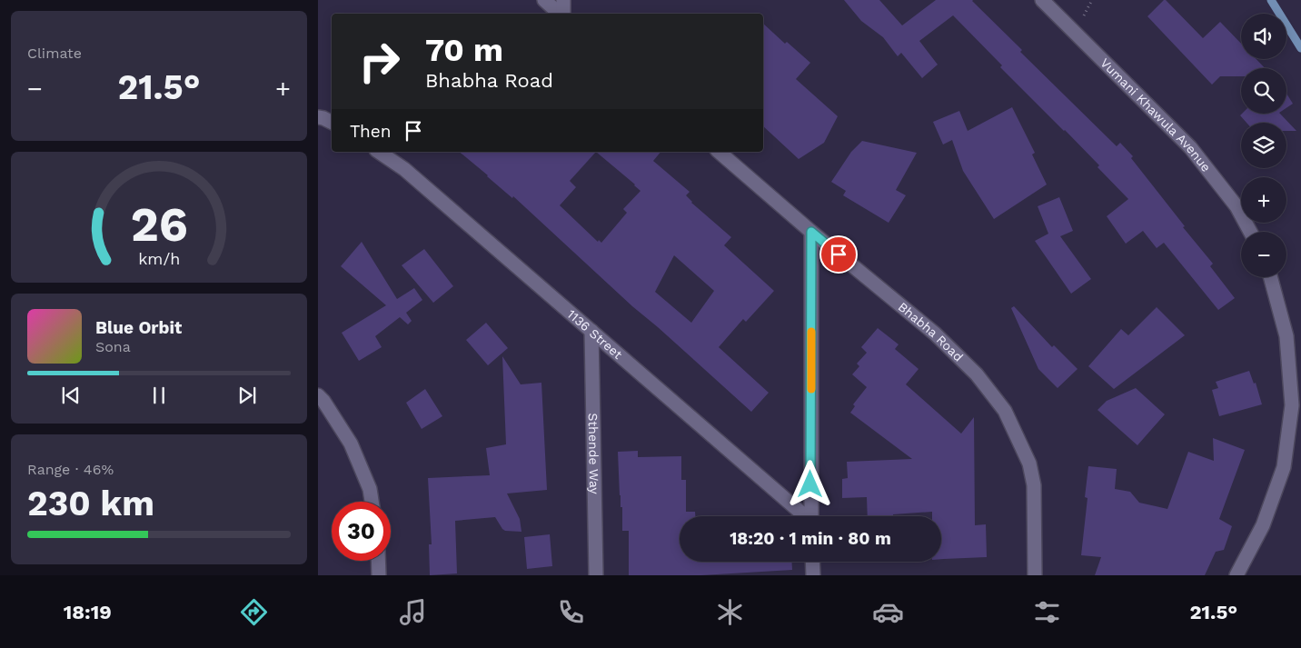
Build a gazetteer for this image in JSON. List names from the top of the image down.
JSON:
{
  "streets": {
    "street": [
      "Vumani Khawula Avenue",
      "Bhabha Road",
      "1136 Street",
      "Sthende Way"
    ]
  },
  "crossings": [
    ["1136 Street", "Sthende Way"]
  ],
  "page": {
    "tile": [
      "Climate",
      ["Range · 46%", "230 km"]
    ],
    "map_buttons": ["+", "−"],
    "turn": ["70 m", "Bhabha Road"],
    "heat": ["−", "21.5°", "+"],
    "then": "Then",
    "song": ["Blue Orbit", "Sona"],
    "limit": "30",
    "trip": "18:20 · 1 min · 80 m",
    "tabs": ["18:19", "21.5°"],
    "gauge": ["26", "km/h"]
  }
}
